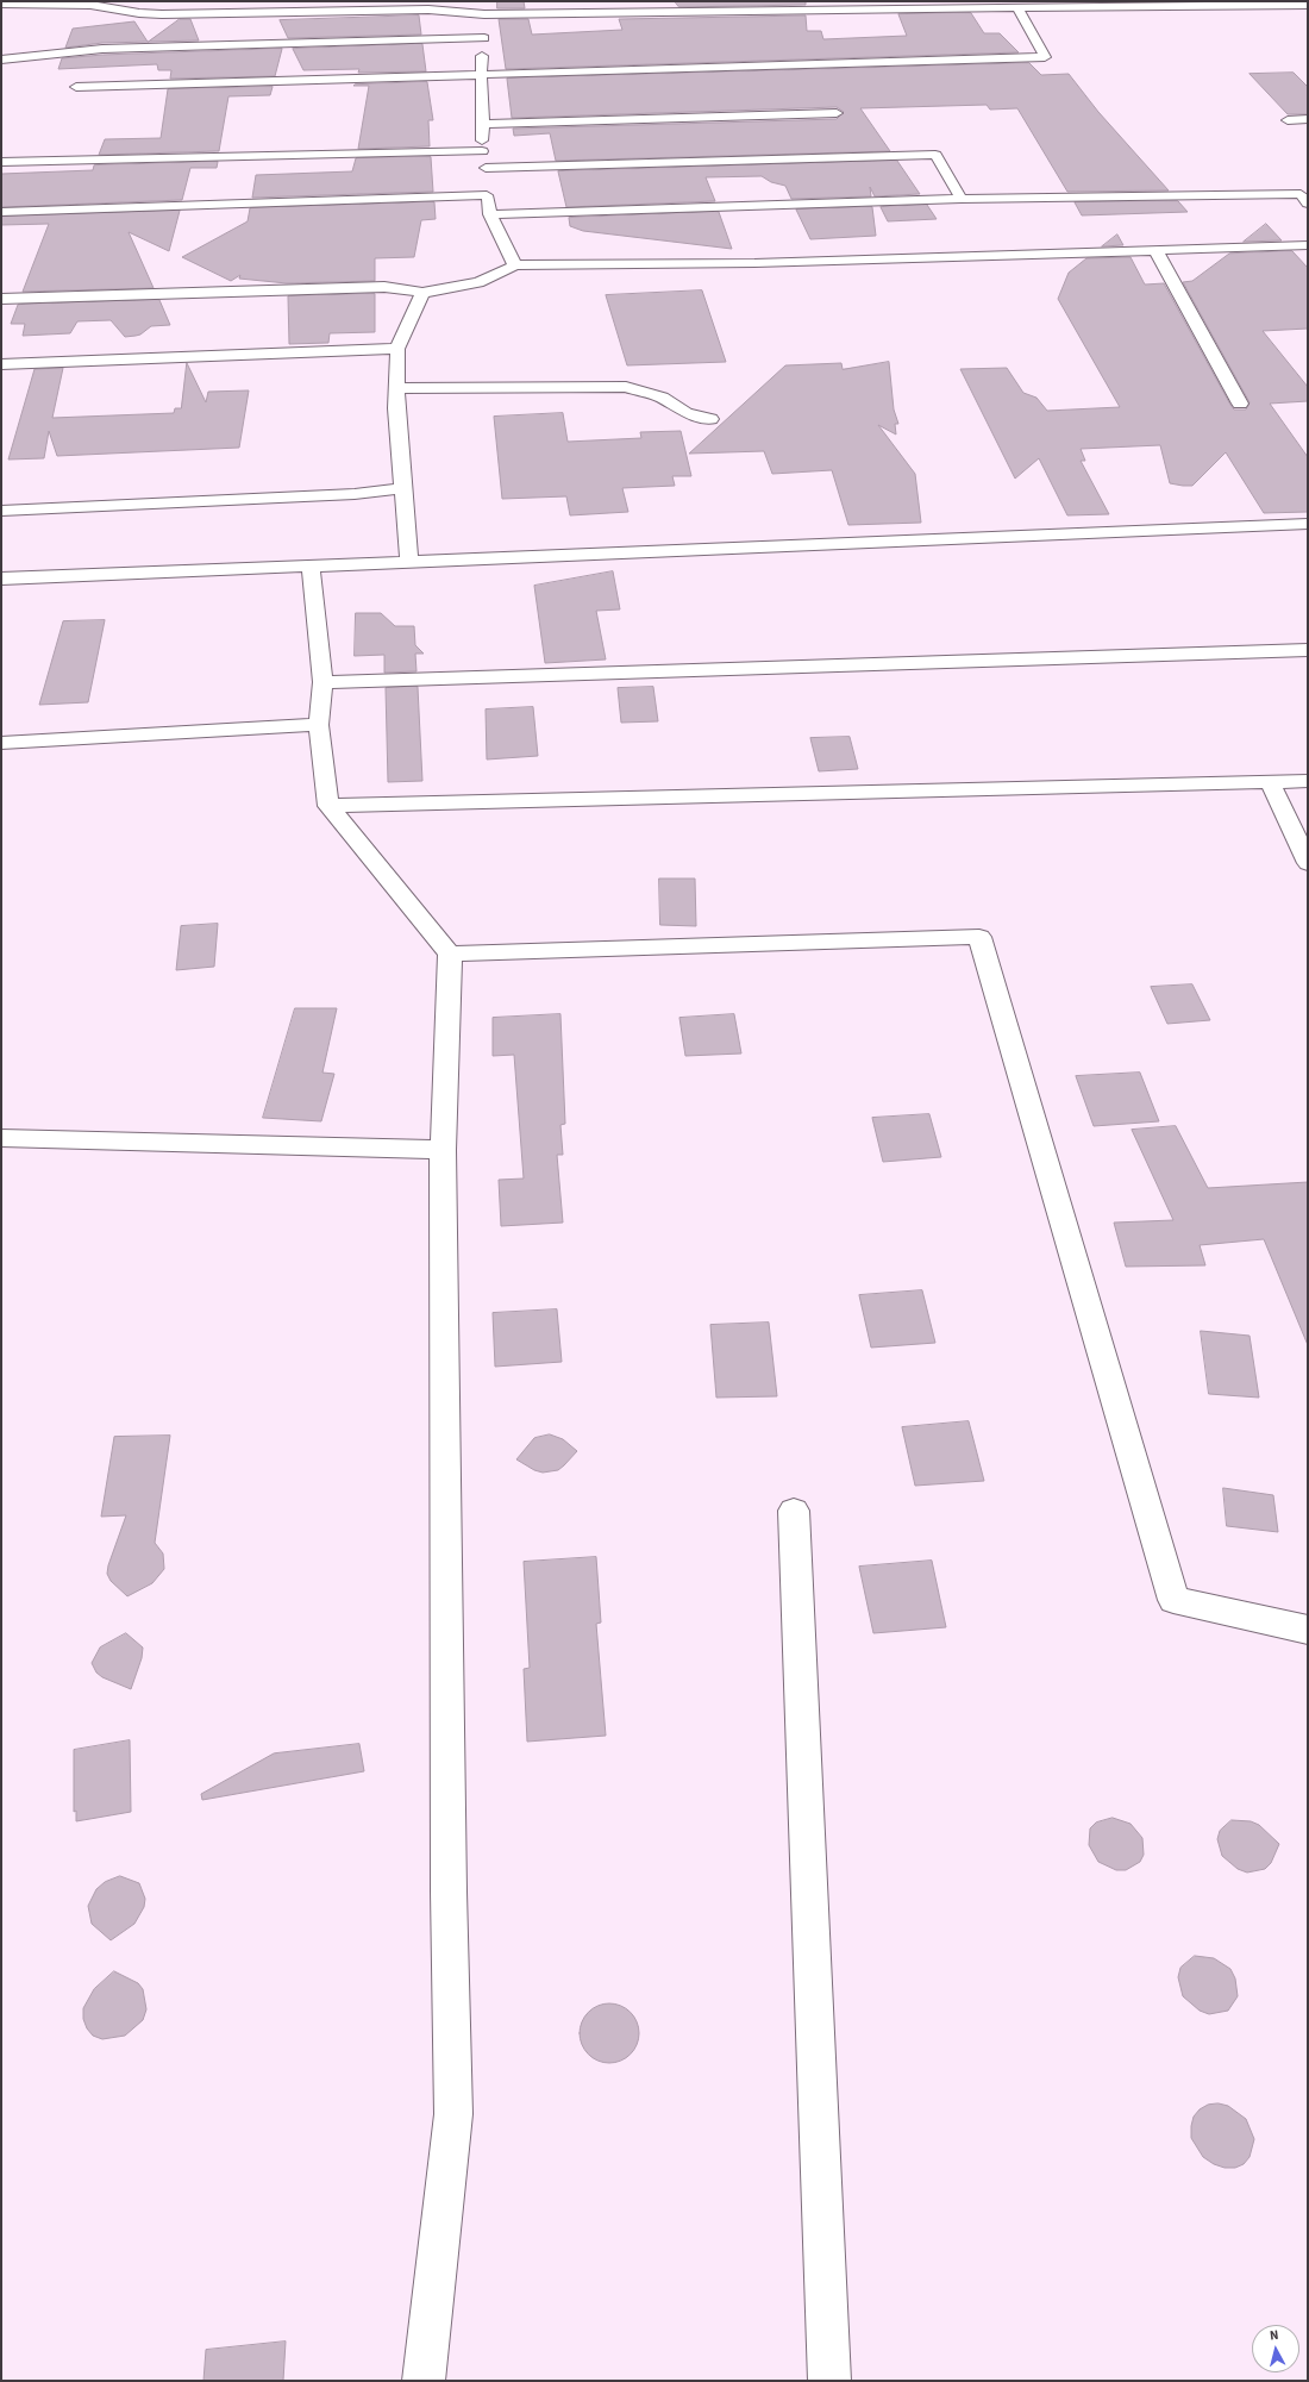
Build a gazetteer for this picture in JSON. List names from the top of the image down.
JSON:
{
  "north": "top"
}
